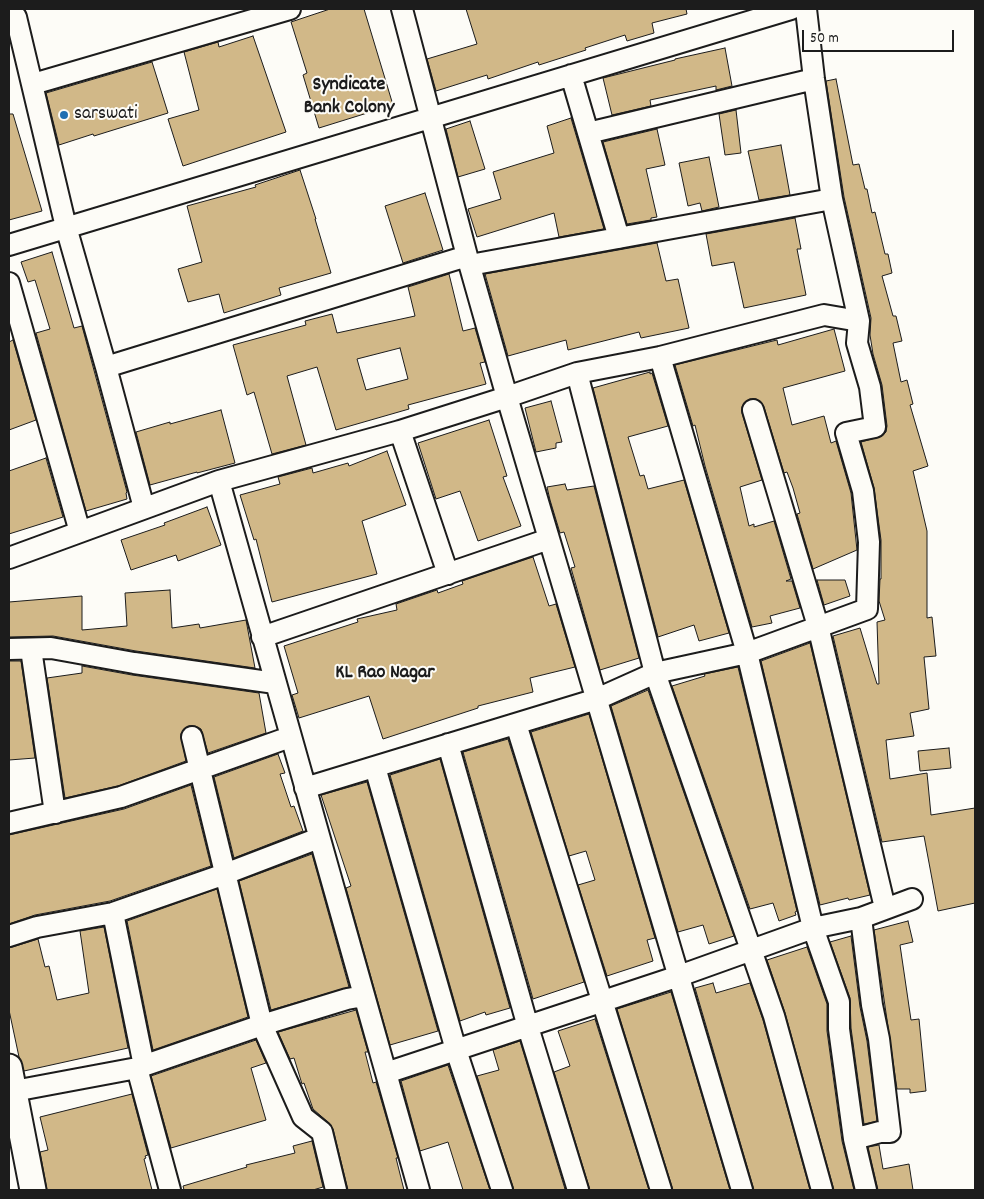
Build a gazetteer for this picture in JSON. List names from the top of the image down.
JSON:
{
  "districts": ["Syndicate Bank Colony", "KL Rao Nagar"],
  "places": ["sarswati"],
  "scale_bar": "50 m"
}
